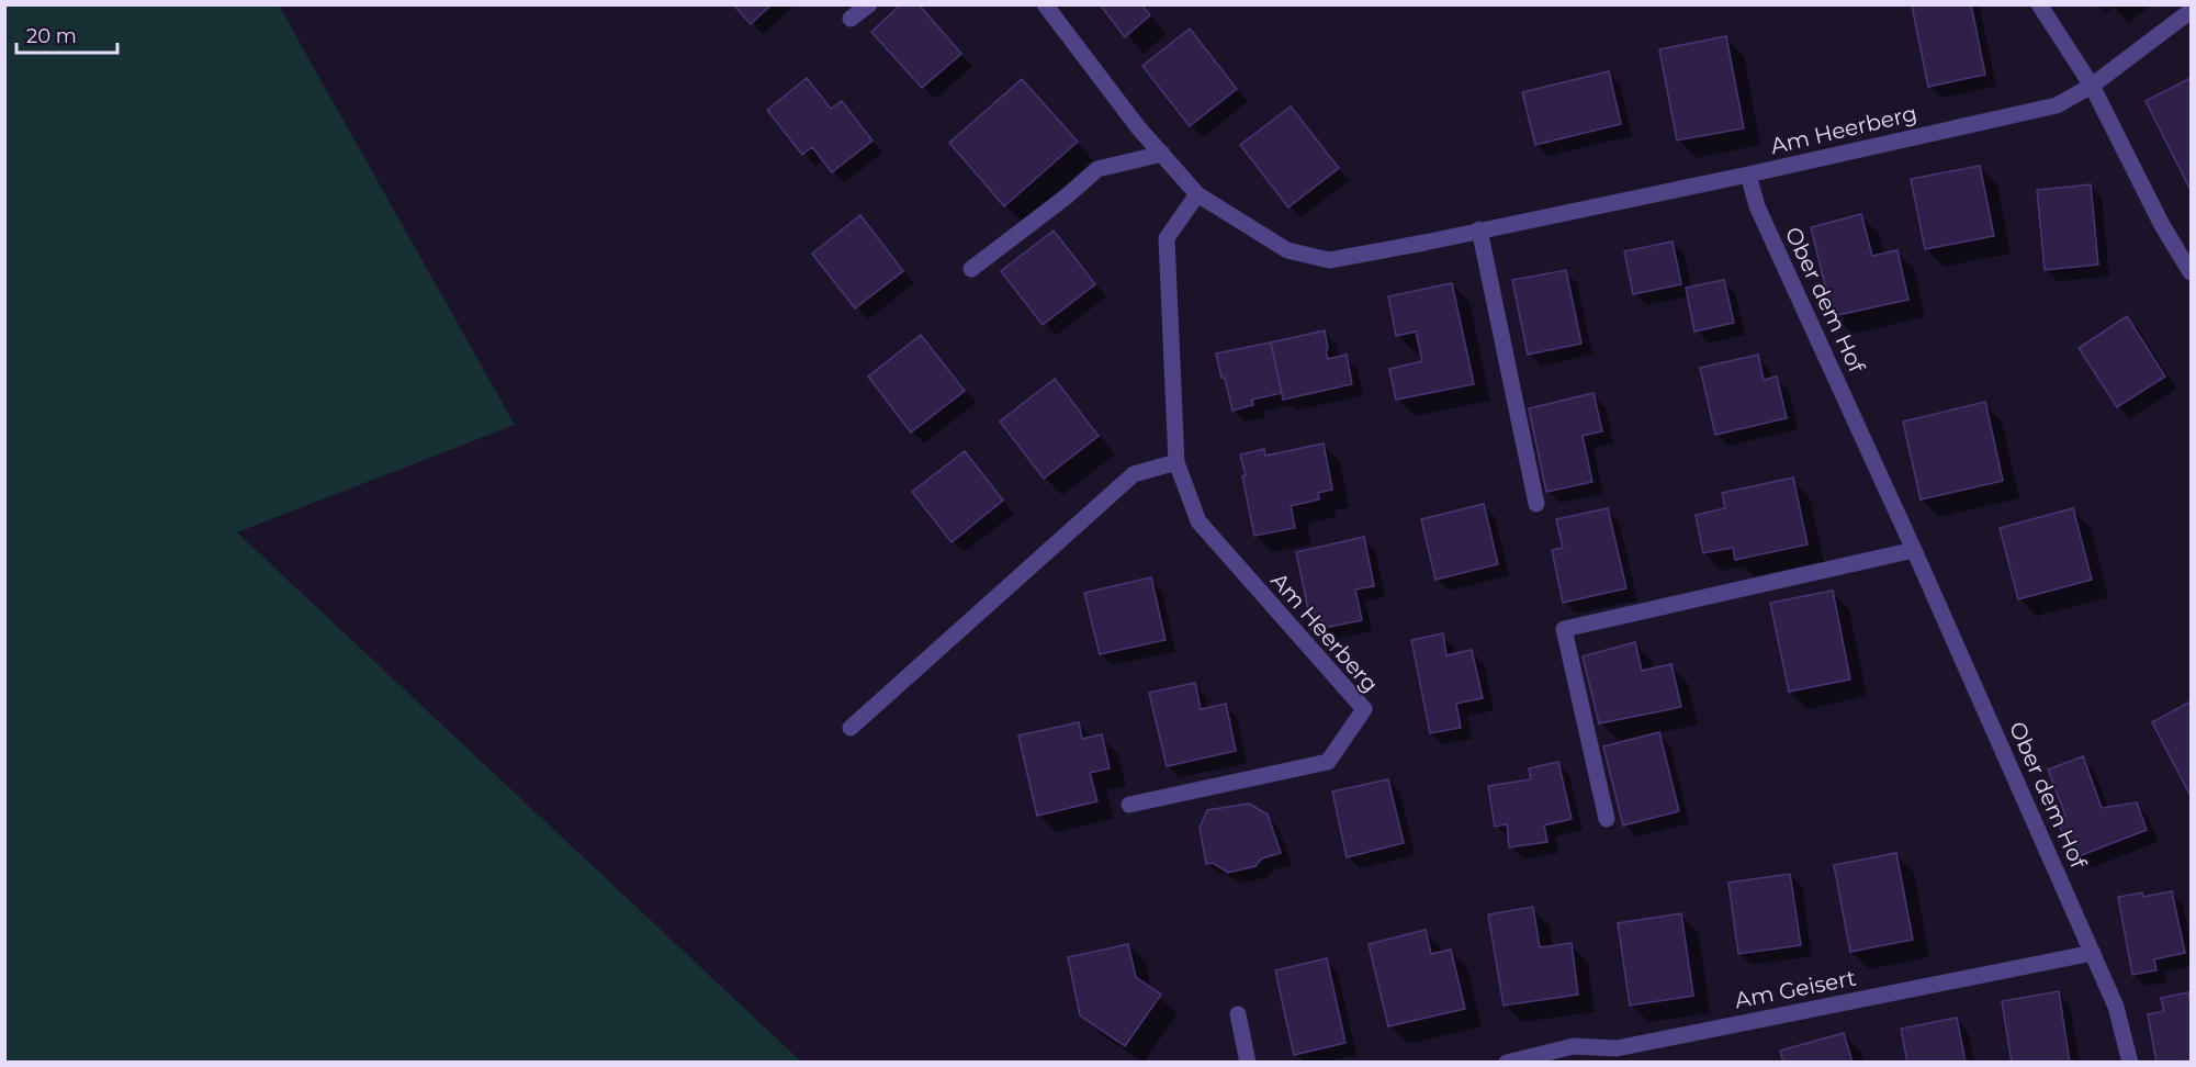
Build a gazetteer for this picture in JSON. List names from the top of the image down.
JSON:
{
  "streets": {
    "street": ["Am Heerberg", "Ober dem Hof", "Am Geisert"]
  },
  "crossings": [
    ["Am Heerberg", "Ober dem Hof"],
    ["Ober dem Hof", "Am Geisert"]
  ],
  "scale_bar": "20 m"
}
